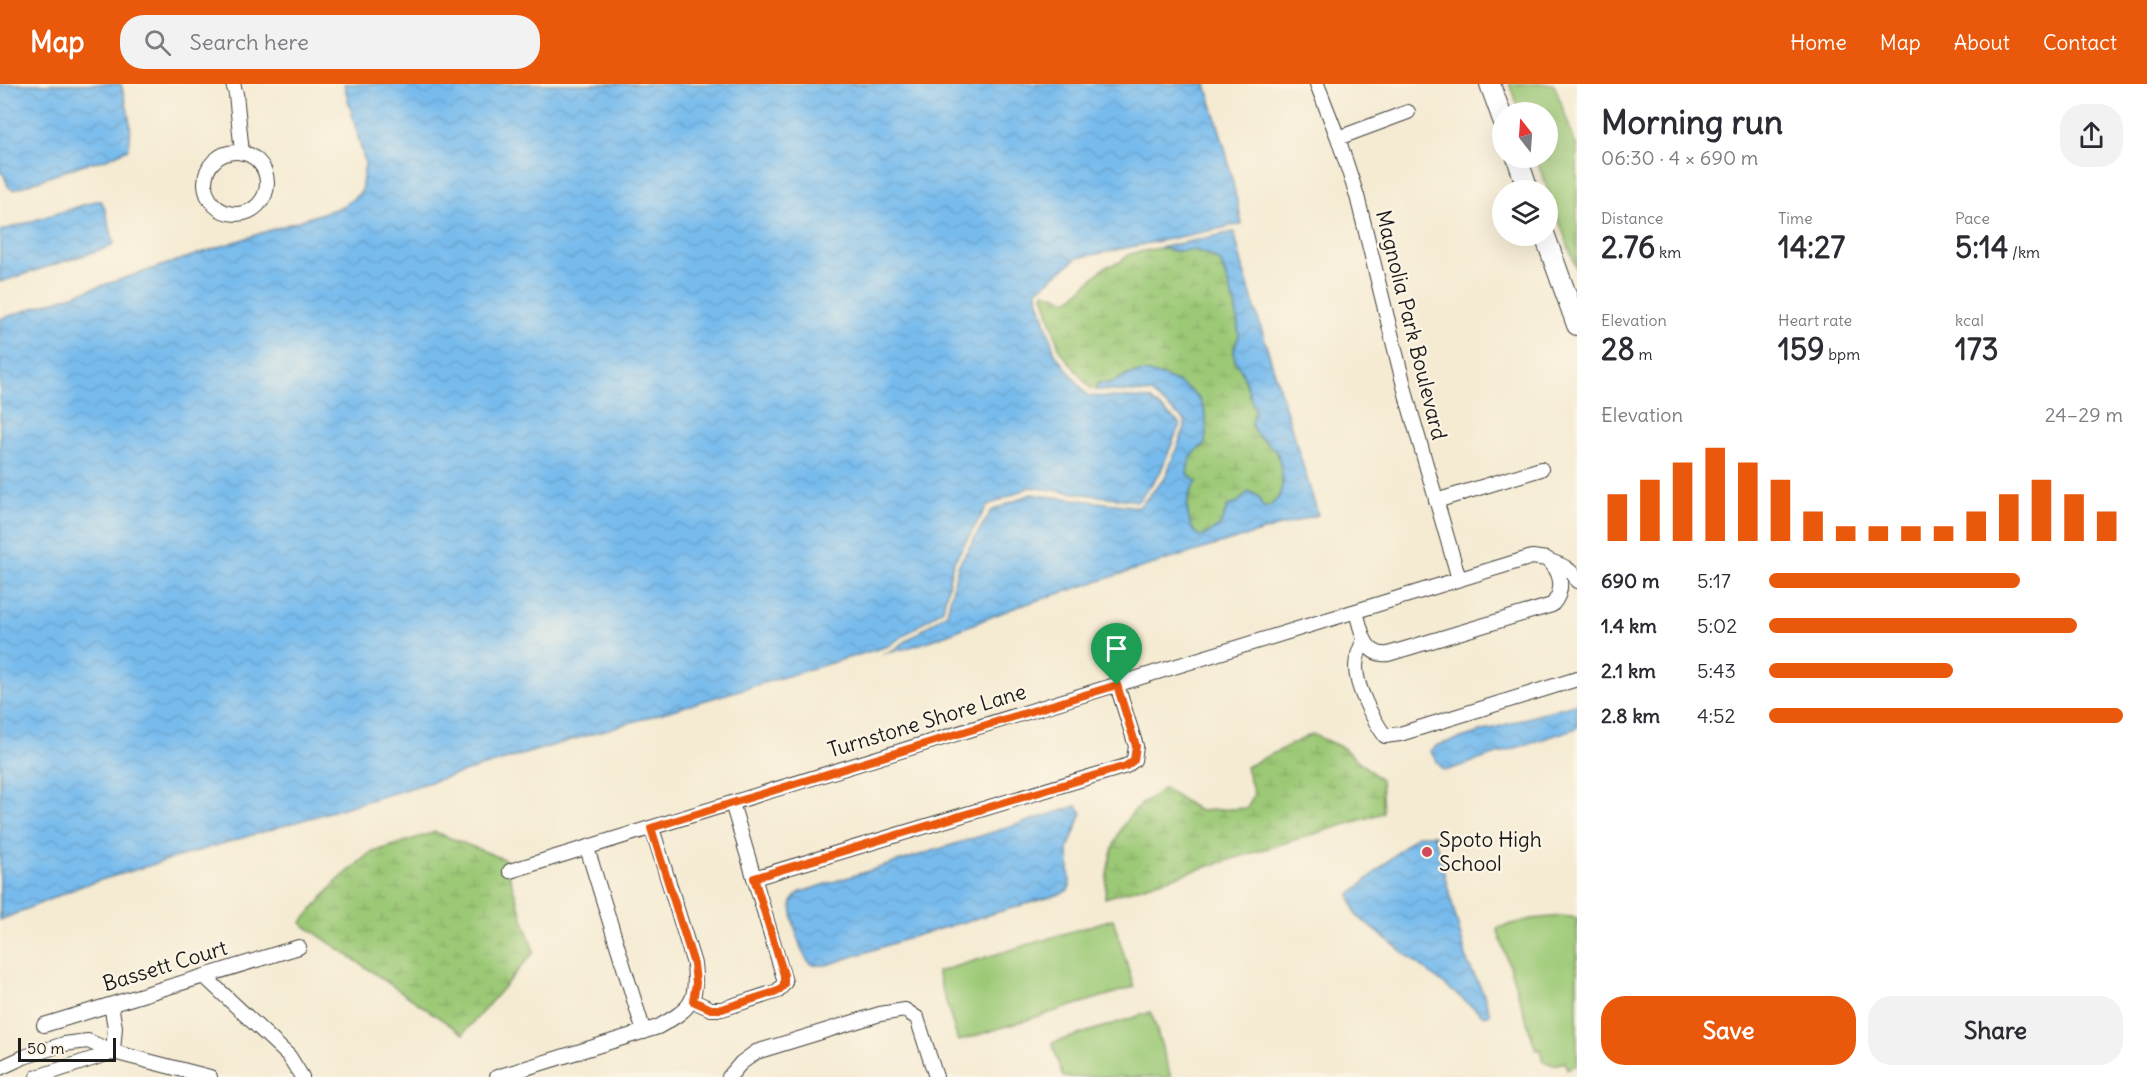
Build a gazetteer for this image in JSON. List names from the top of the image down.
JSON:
{
  "streets": {
    "street": ["Magnolia Park Boulevard", "Turnstone Shore Lane", "Bassett Court"]
  },
  "crossings": [
    ["Magnolia Park Boulevard", "Turnstone Shore Lane"]
  ],
  "places": ["Spoto High School"],
  "scale_bar": "50 m",
  "north": "top",
  "page": {
    "header": "Map",
    "search": "Search here",
    "nav": [
      "Home",
      "Map",
      "About",
      "Contact"
    ],
    "heading": ["Morning run", "06:30 · 4 × 690 m"],
    "stats": [
      ["Distance", "2.76 km"],
      ["Time", "14:27"],
      ["Pace", "5:14 /km"],
      ["Elevation", "28 m"],
      ["Heart rate", "159 bpm"],
      ["kcal", "173"]
    ],
    "chart": ["Elevation", "24–29 m"],
    "list": [
      {
        "name": "690 m",
        "note": "5:17"
      },
      {
        "name": "1.4 km",
        "note": "5:02"
      },
      {
        "name": "2.1 km",
        "note": "5:43"
      },
      {
        "name": "2.8 km",
        "note": "4:52"
      }
    ],
    "buttons": ["Save", "Share"],
    "scale": "50 m"
  }
}
